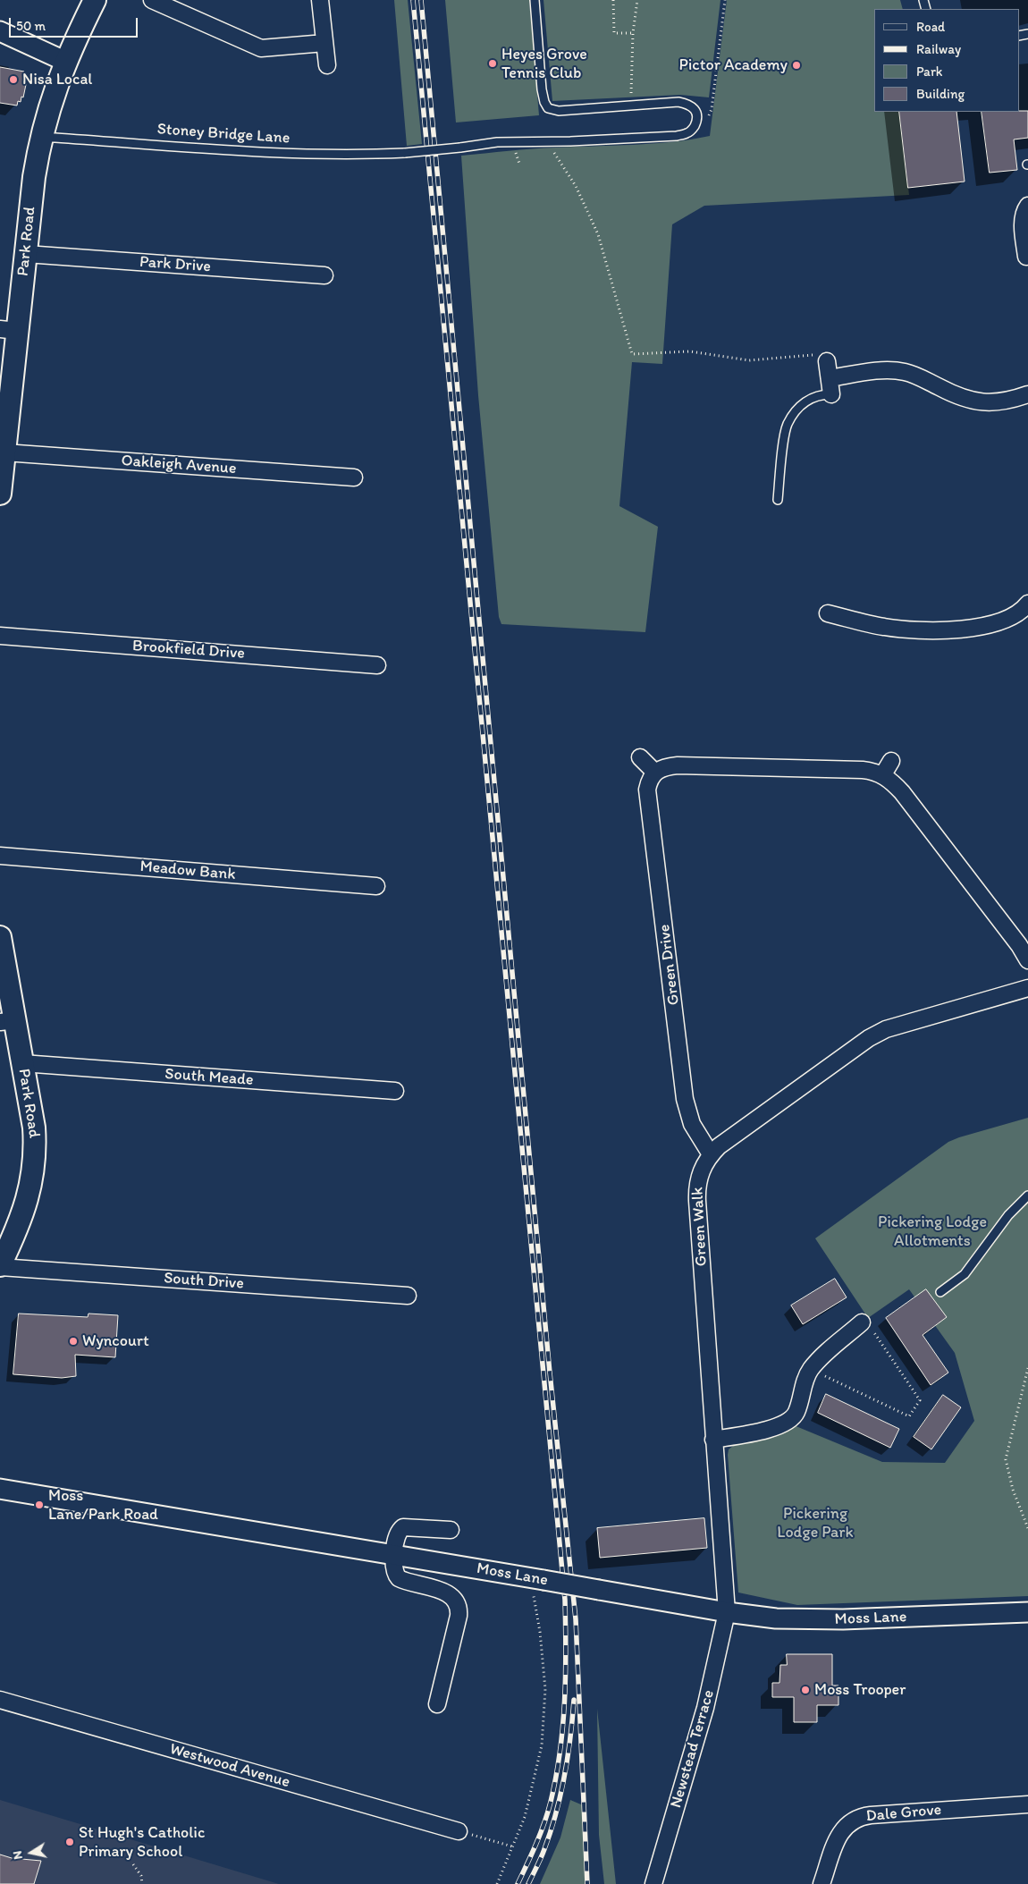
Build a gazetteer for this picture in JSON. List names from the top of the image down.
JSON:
{
  "streets": {
    "main road": ["Park Road"],
    "street": [
      "Park Drive",
      "Oakleigh Avenue",
      "Brookfield Drive",
      "Meadow Bank",
      "Green Drive",
      "South Meade",
      "Green Walk",
      "South Drive",
      "Moss Lane",
      "Newstead Terrace",
      "Westwood Avenue",
      "Dale Grove"
    ],
    "lane": ["Stoney Bridge Lane"]
  },
  "crossings": [
    ["Stoney Bridge Lane", "Park Road"],
    ["Park Road", "Park Drive"],
    ["Park Road", "Oakleigh Avenue"],
    ["Park Road", "South Meade"],
    ["Park Road", "South Drive"],
    ["Green Drive", "Green Walk"],
    ["Green Walk", "Moss Lane"],
    ["Green Walk", "Newstead Terrace"],
    ["Moss Lane", "Newstead Terrace"]
  ],
  "parks": ["Pickering Lodge Allotments", "Pickering Lodge Park"],
  "places": [
    "Heyes Grove Tennis Club",
    "Pictor Academy",
    "Nisa Local",
    "Wyncourt",
    "Moss Lane/Park Road",
    "Moss Trooper",
    "St Hugh's Catholic Primary School"
  ],
  "legend": [
    "Road",
    "Railway",
    "Park",
    "Building"
  ],
  "scale_bar": "50 m",
  "north": "left"
}
